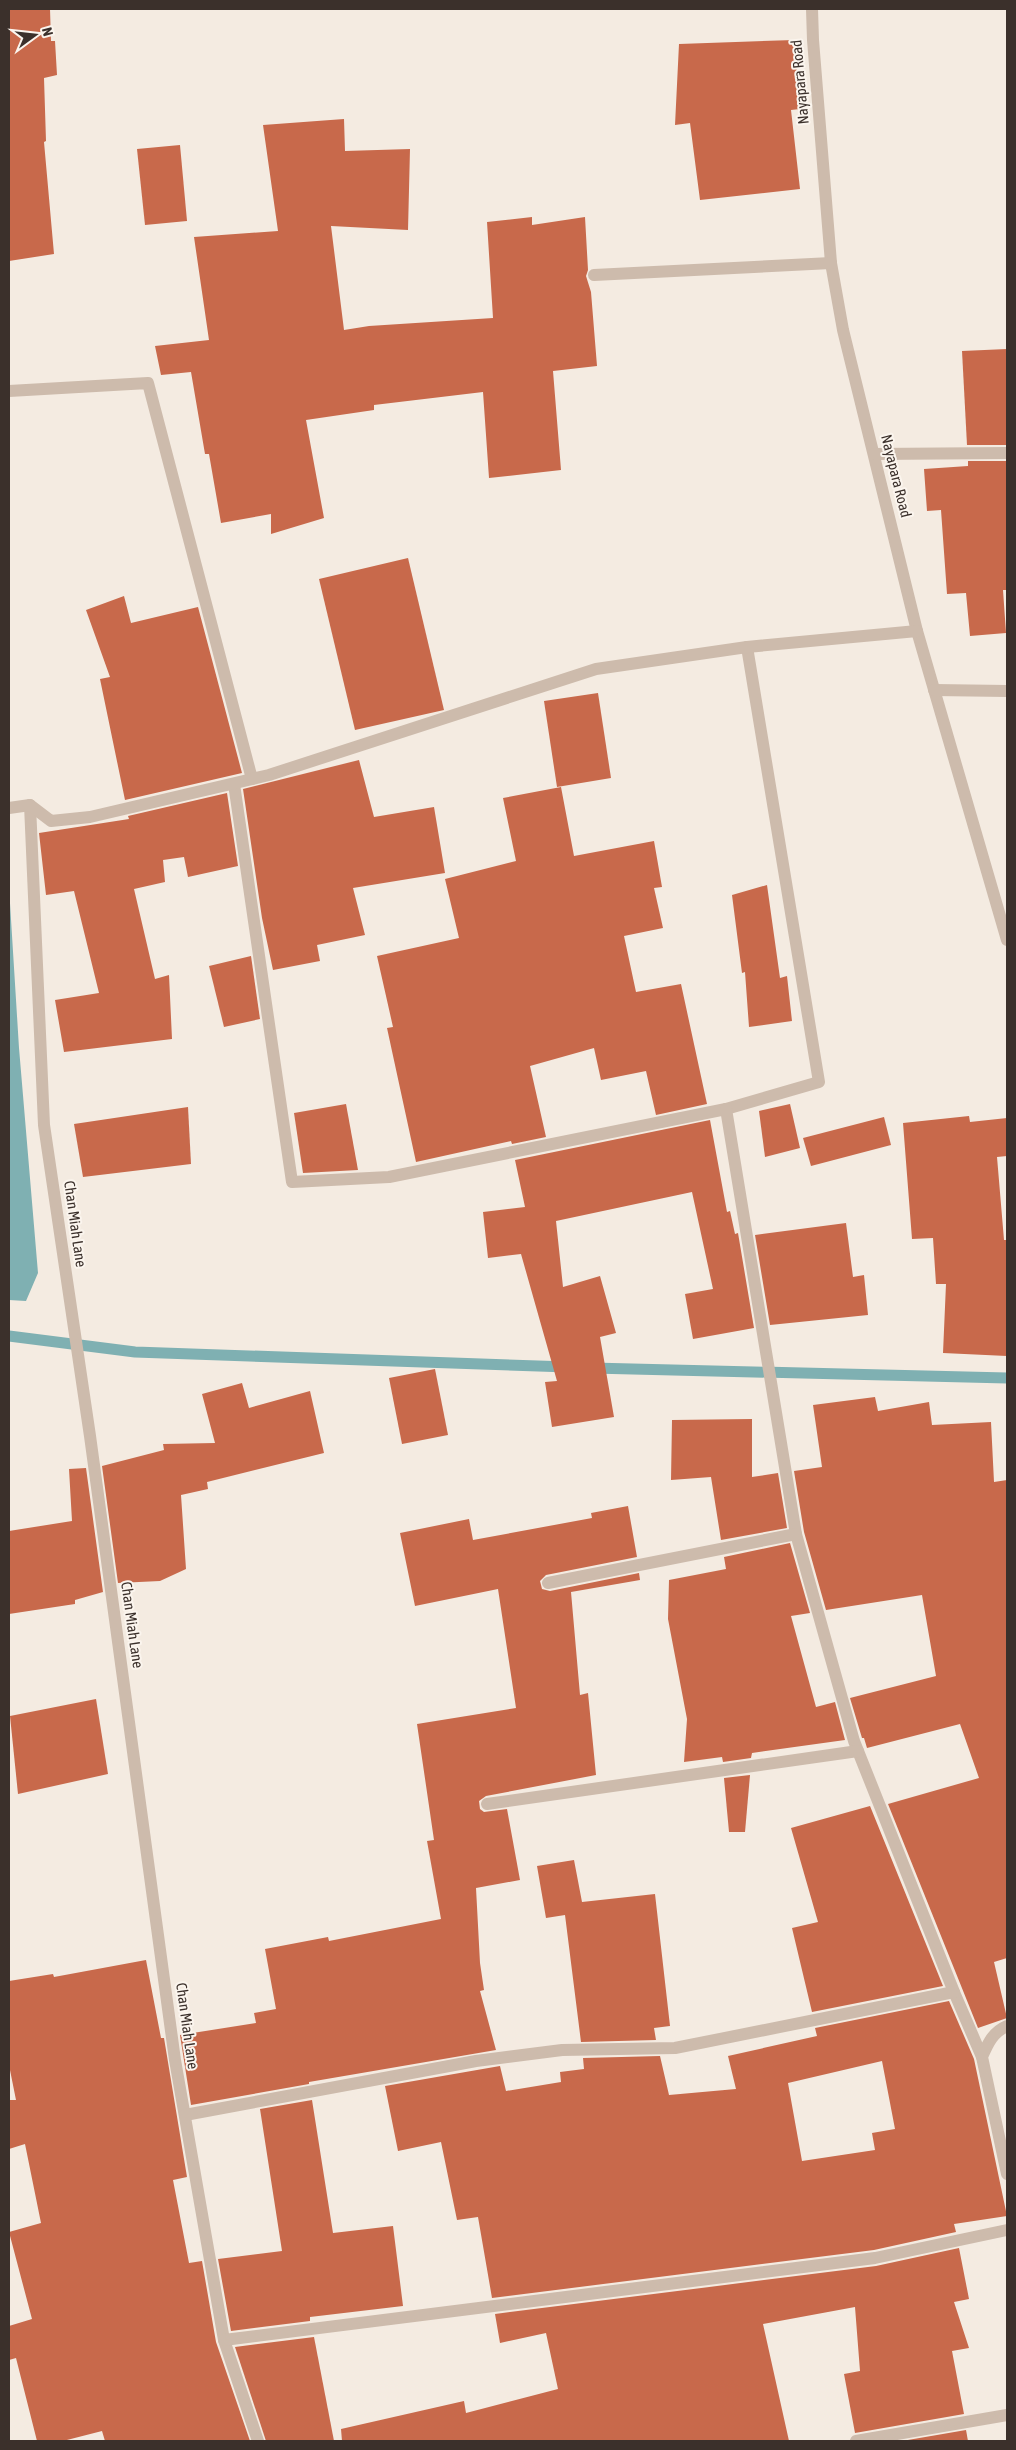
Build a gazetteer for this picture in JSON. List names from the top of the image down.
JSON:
{
  "streets": {
    "street": ["Nayapara Road", "Chan Miah Lane"]
  },
  "north": "right"
}
